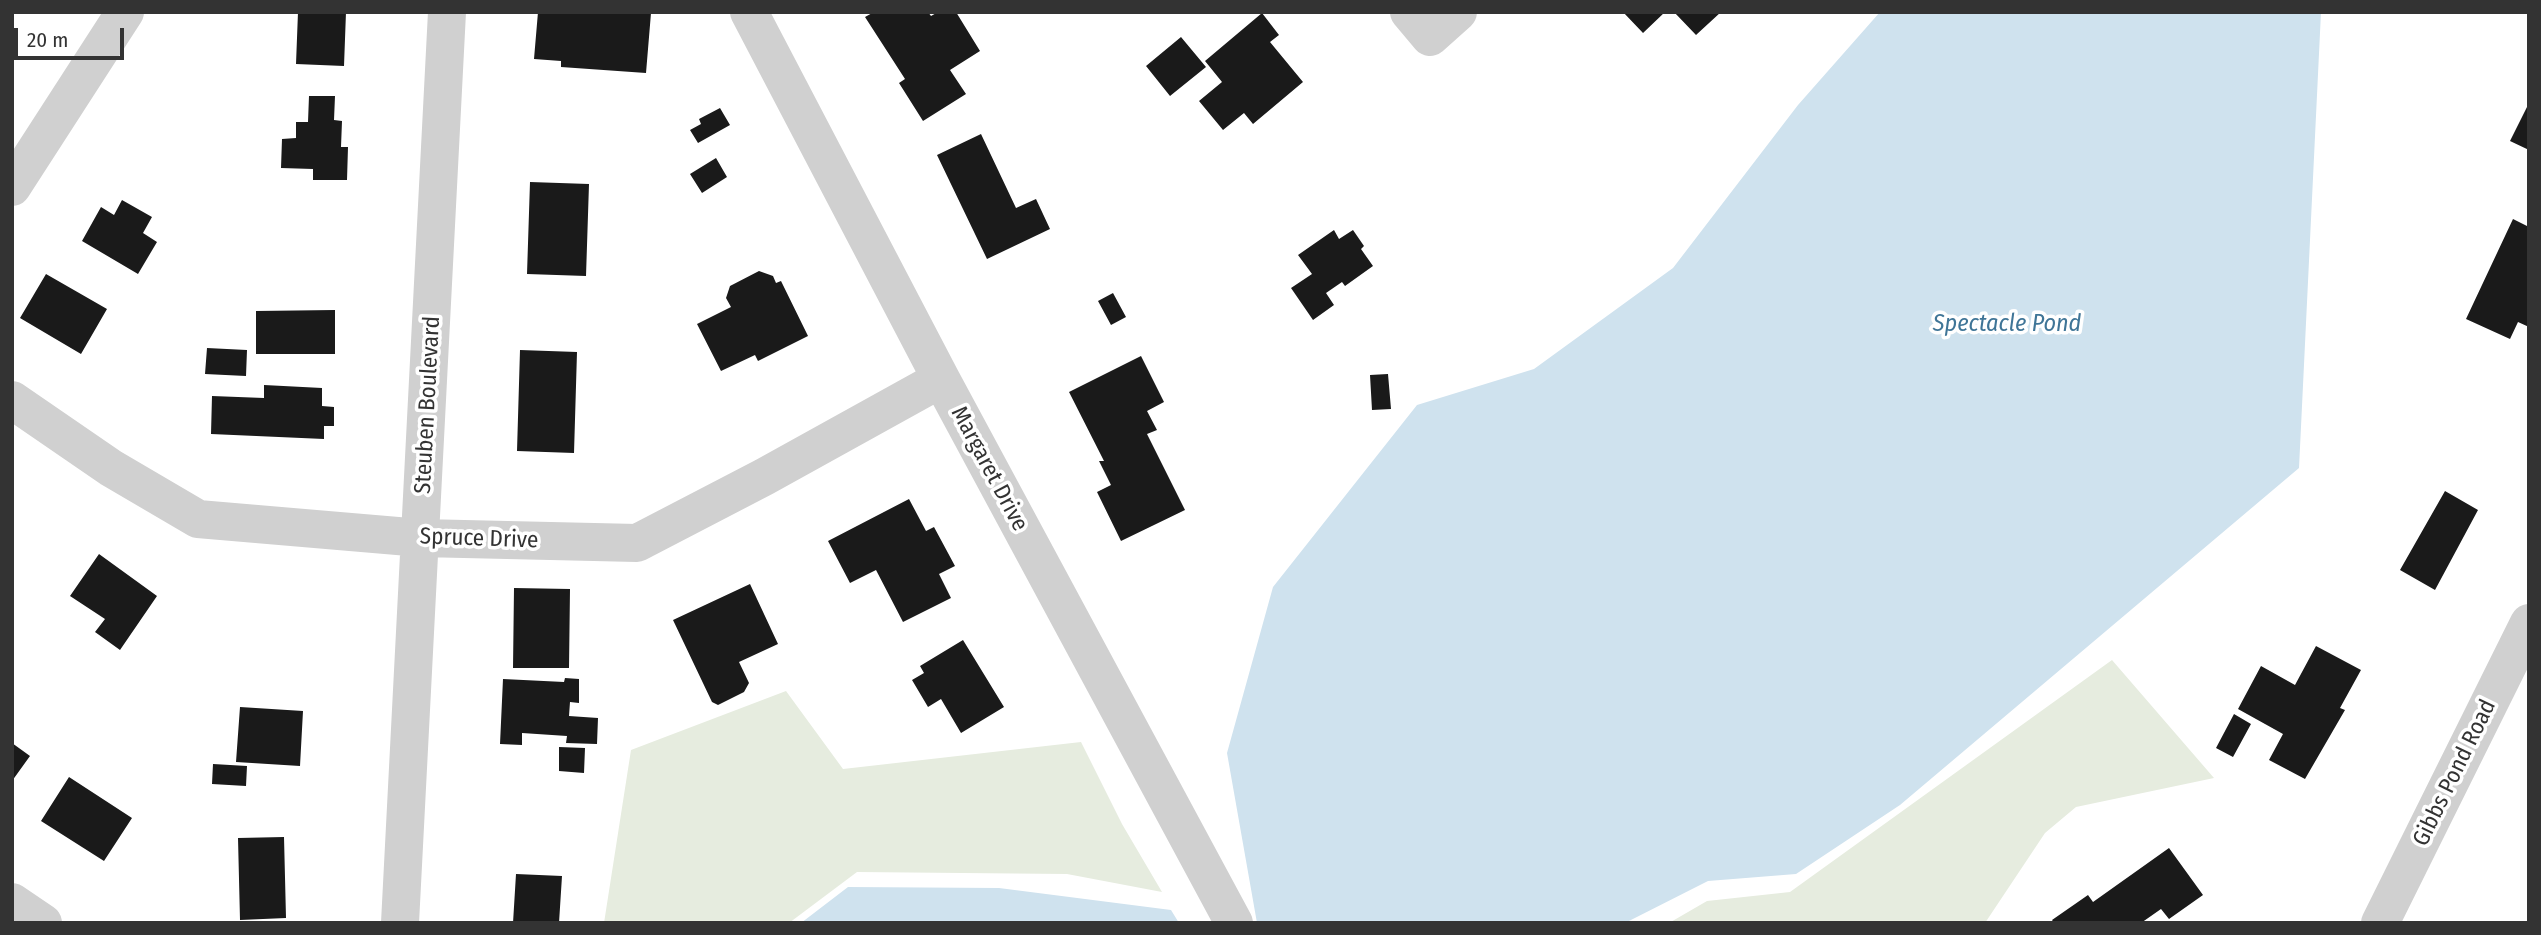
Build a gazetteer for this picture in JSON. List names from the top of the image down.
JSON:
{
  "streets": {
    "street": [
      "Steuben Boulevard",
      "Margaret Drive",
      "Spruce Drive",
      "Gibbs Pond Road"
    ]
  },
  "crossings": [
    ["Steuben Boulevard", "Spruce Drive"],
    ["Margaret Drive", "Spruce Drive"]
  ],
  "water": ["Spectacle Pond"],
  "scale_bar": "20 m"
}
